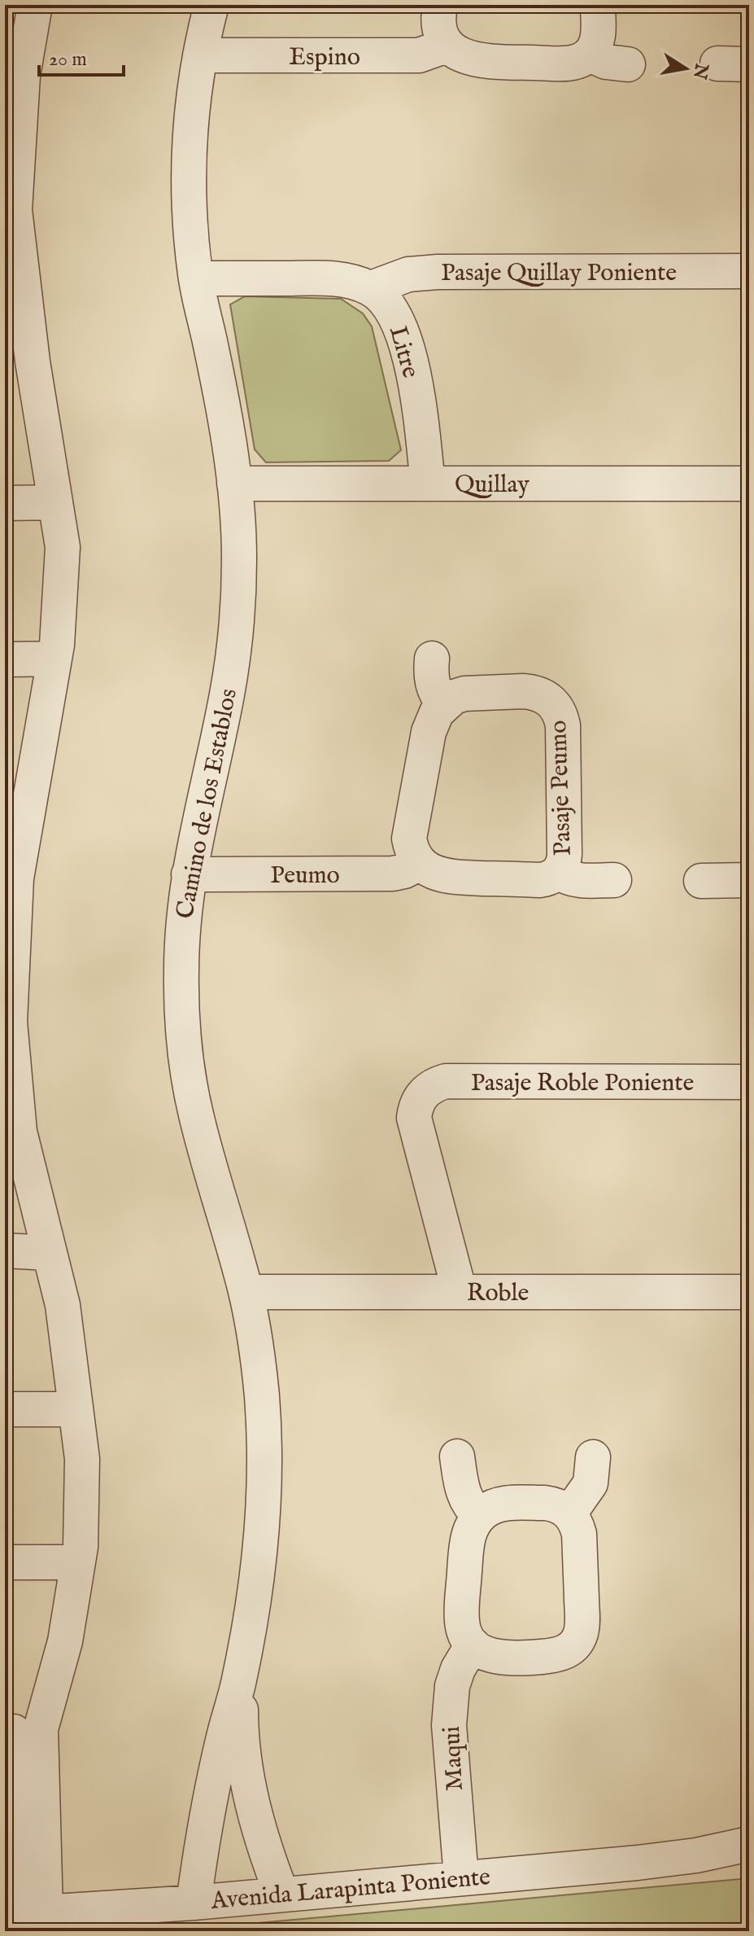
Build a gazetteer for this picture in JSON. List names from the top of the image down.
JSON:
{
  "streets": {
    "street": [
      "Espino",
      "Pasaje Quillay Poniente",
      "Litre",
      "Quillay",
      "Pasaje Peumo",
      "Camino de los Establos",
      "Peumo",
      "Pasaje Roble Poniente",
      "Roble",
      "Maqui",
      "Avenida Larapinta Poniente"
    ]
  },
  "crossings": [
    ["Espino", "Camino de los Establos"],
    ["Pasaje Quillay Poniente", "Litre"],
    ["Litre", "Quillay"],
    ["Quillay", "Camino de los Establos"],
    ["Pasaje Peumo", "Peumo"],
    ["Camino de los Establos", "Peumo"],
    ["Camino de los Establos", "Roble"],
    ["Camino de los Establos", "Avenida Larapinta Poniente"],
    ["Pasaje Roble Poniente", "Roble"],
    ["Maqui", "Avenida Larapinta Poniente"]
  ],
  "scale_bar": "20 m",
  "north": "right"
}
